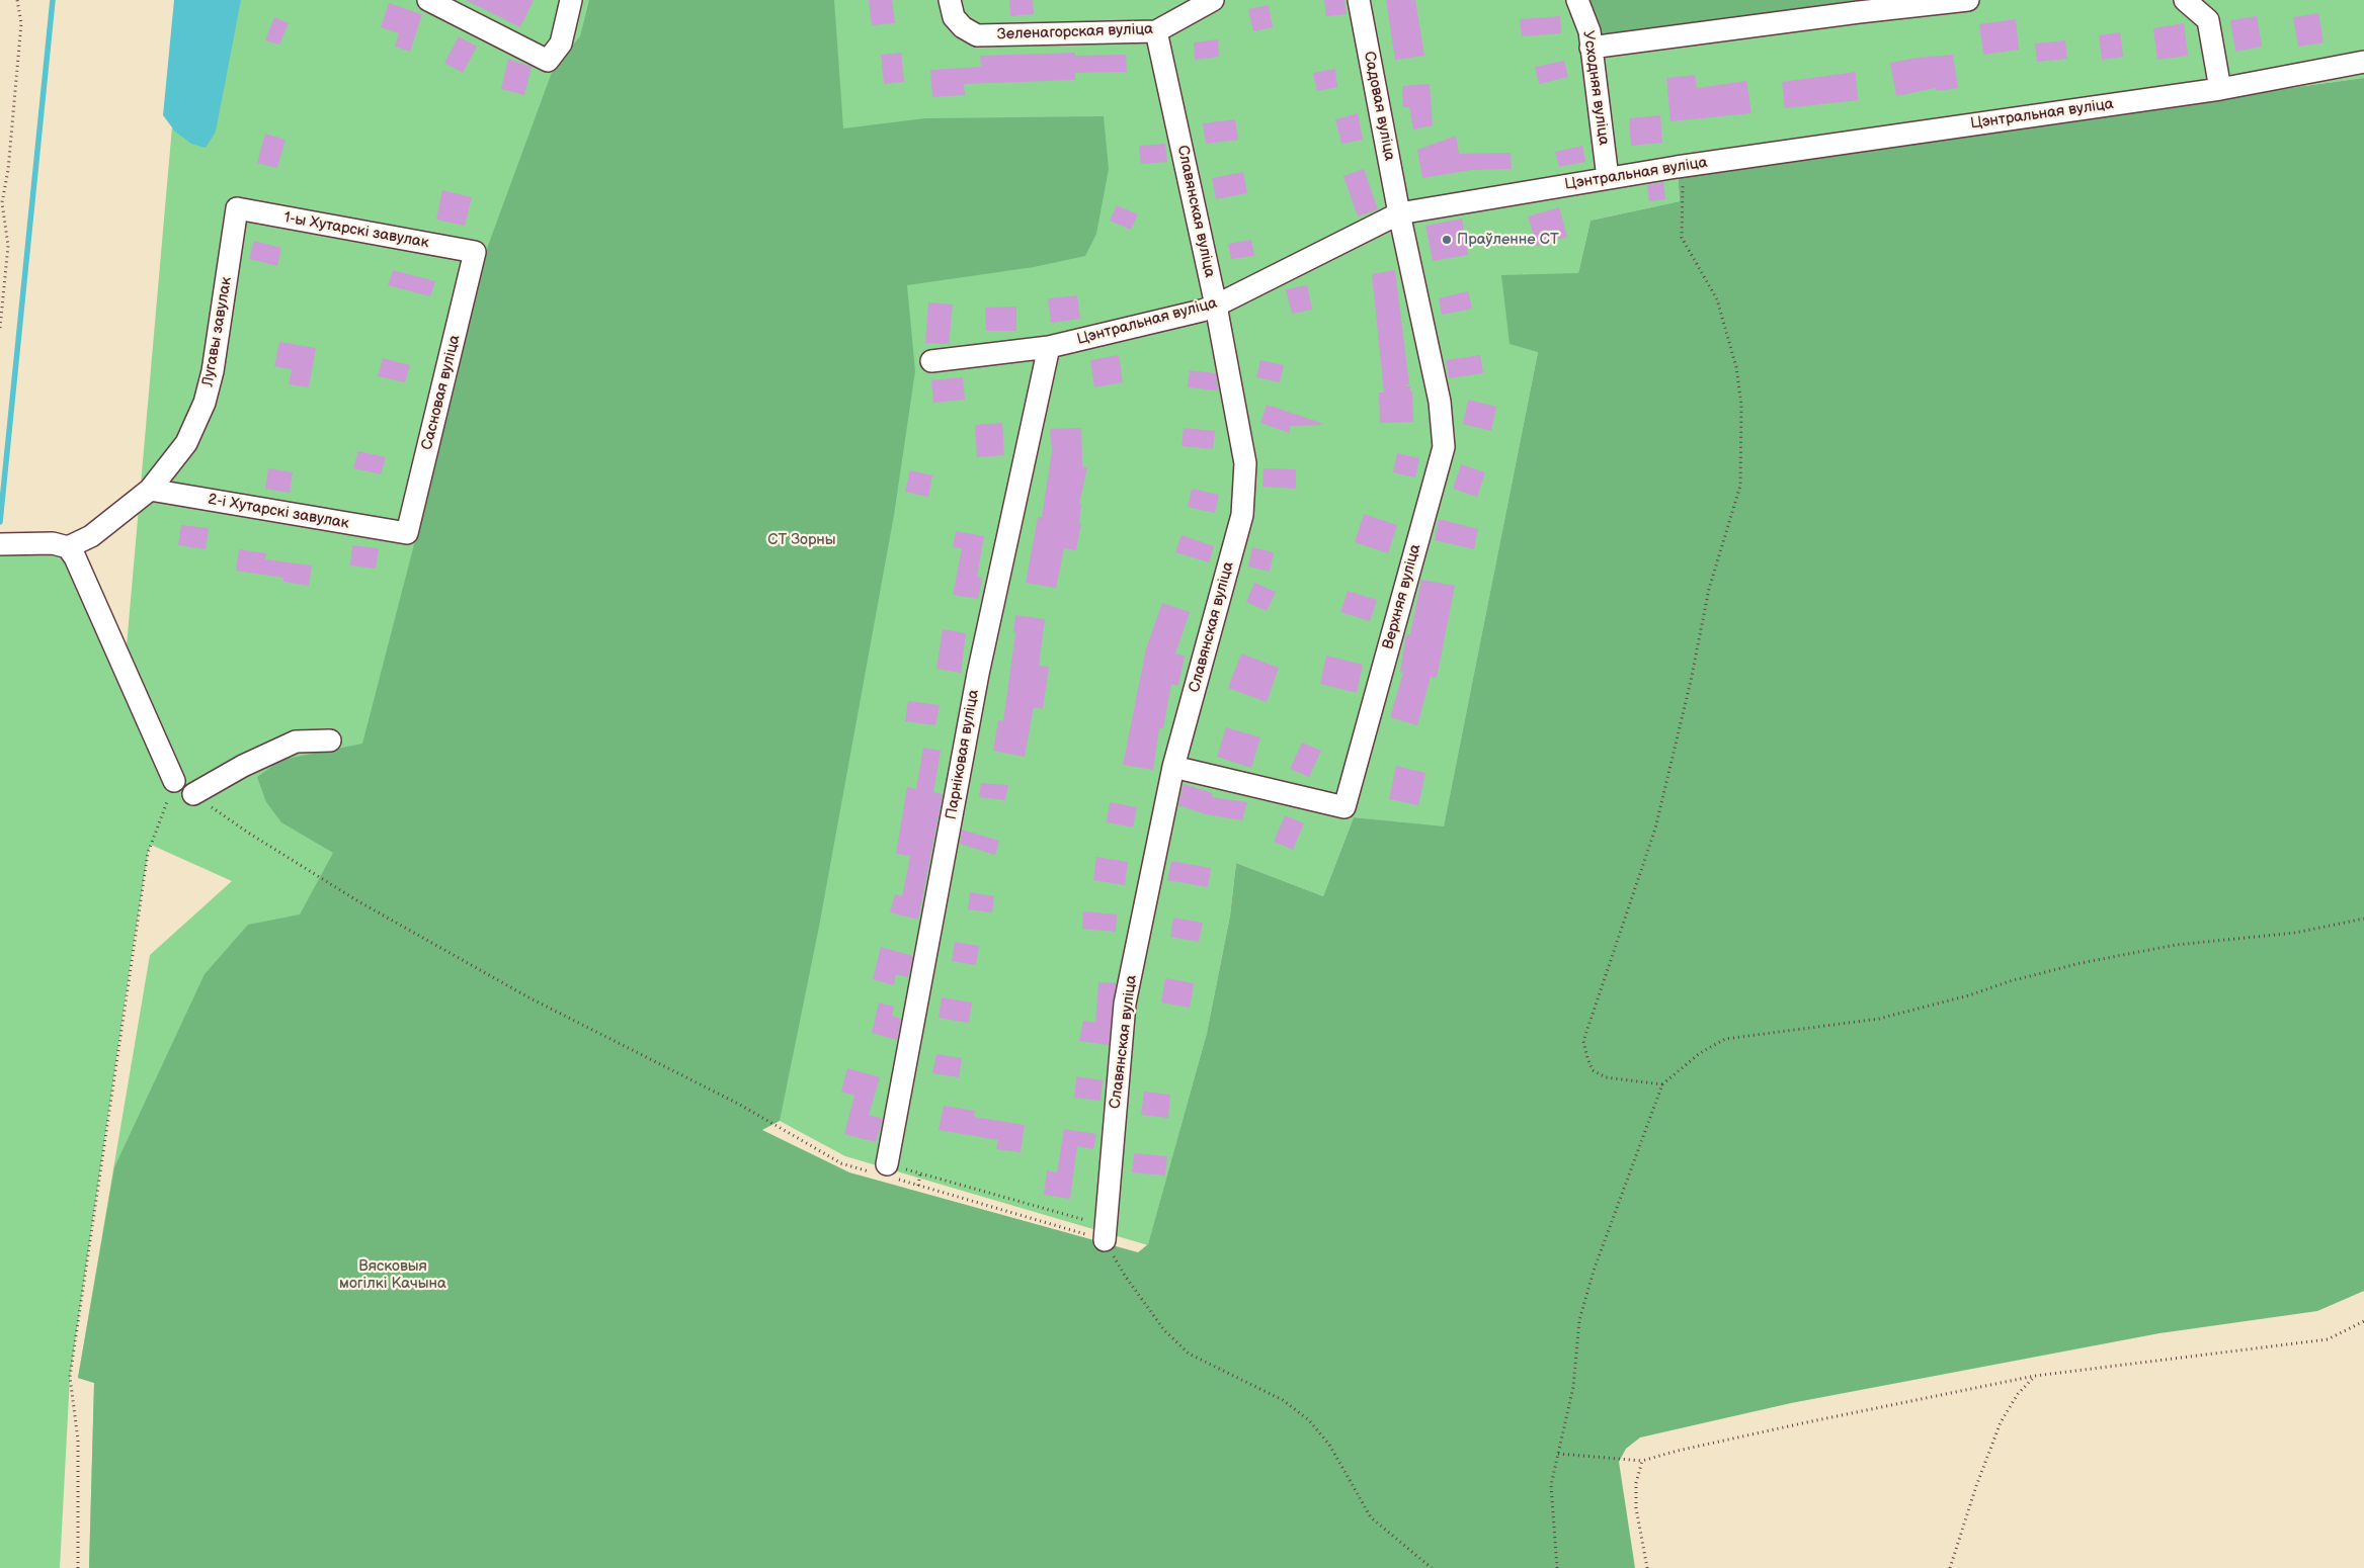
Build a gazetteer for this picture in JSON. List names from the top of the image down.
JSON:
{
  "streets": {
    "street": [
      "Зеленагорская вуліца",
      "Усходняя вуліца",
      "Садовая вуліца",
      "Цэнтральная вуліца",
      "Славянская вуліца",
      "1-ы Хутарскі завулак",
      "Лугавы завулак",
      "Сасновая вуліца",
      "2-і Хутарскі завулак",
      "Верхняя вуліца",
      "Парніковая вуліца"
    ]
  },
  "crossings": [
    ["Зеленагорская вуліца", "Славянская вуліца"],
    ["Усходняя вуліца", "Цэнтральная вуліца"],
    ["Садовая вуліца", "Цэнтральная вуліца"],
    ["Садовая вуліца", "Верхняя вуліца"],
    ["Цэнтральная вуліца", "Славянская вуліца"],
    ["Цэнтральная вуліца", "Верхняя вуліца"],
    ["Цэнтральная вуліца", "Парніковая вуліца"],
    ["Славянская вуліца", "Верхняя вуліца"],
    ["1-ы Хутарскі завулак", "Лугавы завулак"],
    ["1-ы Хутарскі завулак", "Сасновая вуліца"],
    ["Лугавы завулак", "2-і Хутарскі завулак"],
    ["Сасновая вуліца", "2-і Хутарскі завулак"]
  ],
  "parks": ["СТ Зорны", "Вясковыя могілкі Качына"],
  "places": ["Праўленне СТ"]
}
